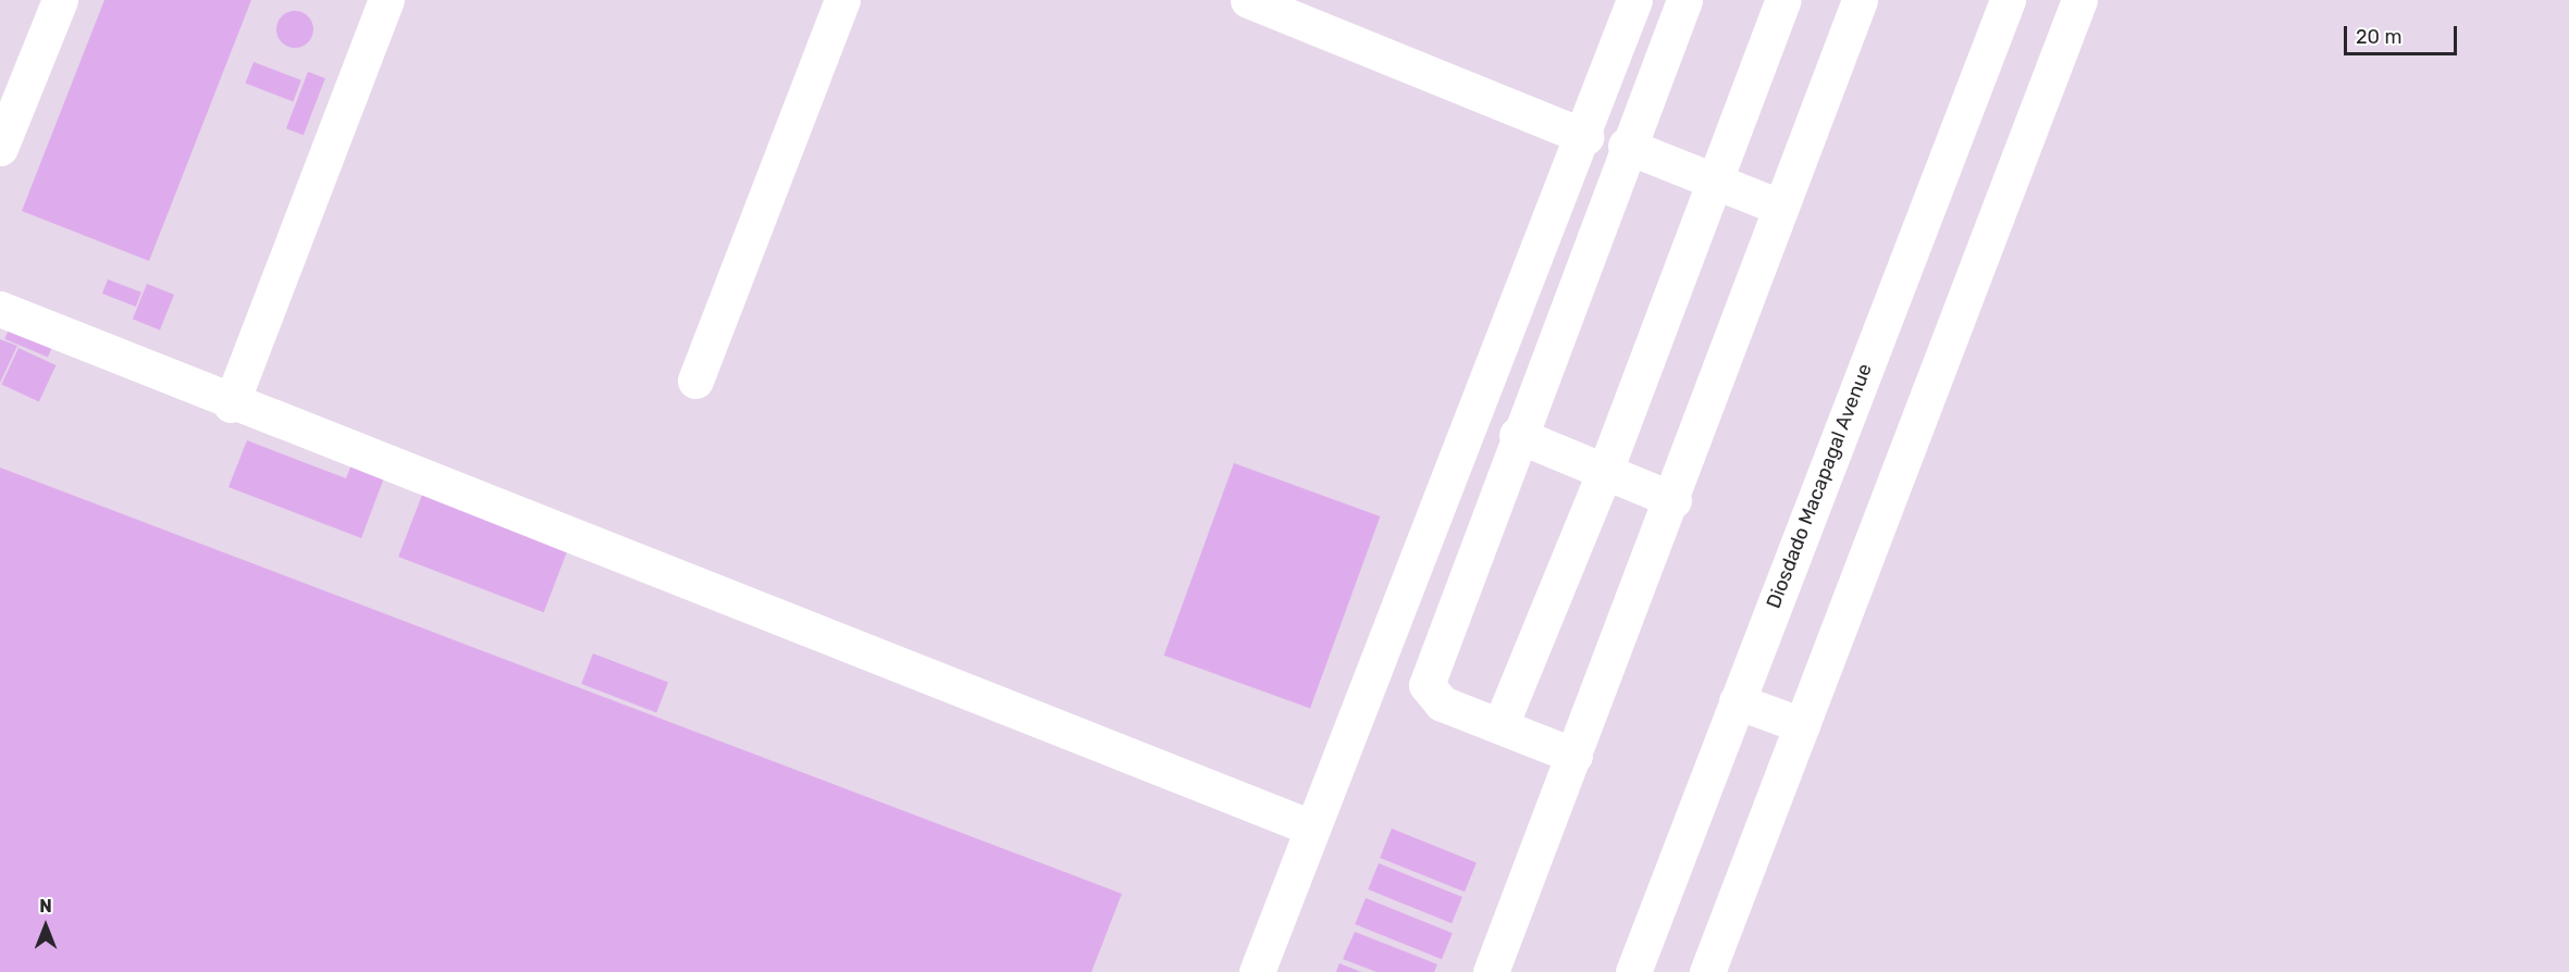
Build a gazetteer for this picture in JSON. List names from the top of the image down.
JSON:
{
  "streets": {
    "main road": ["Diosdado Macapagal Avenue"]
  },
  "scale_bar": "20 m",
  "north": "top"
}
